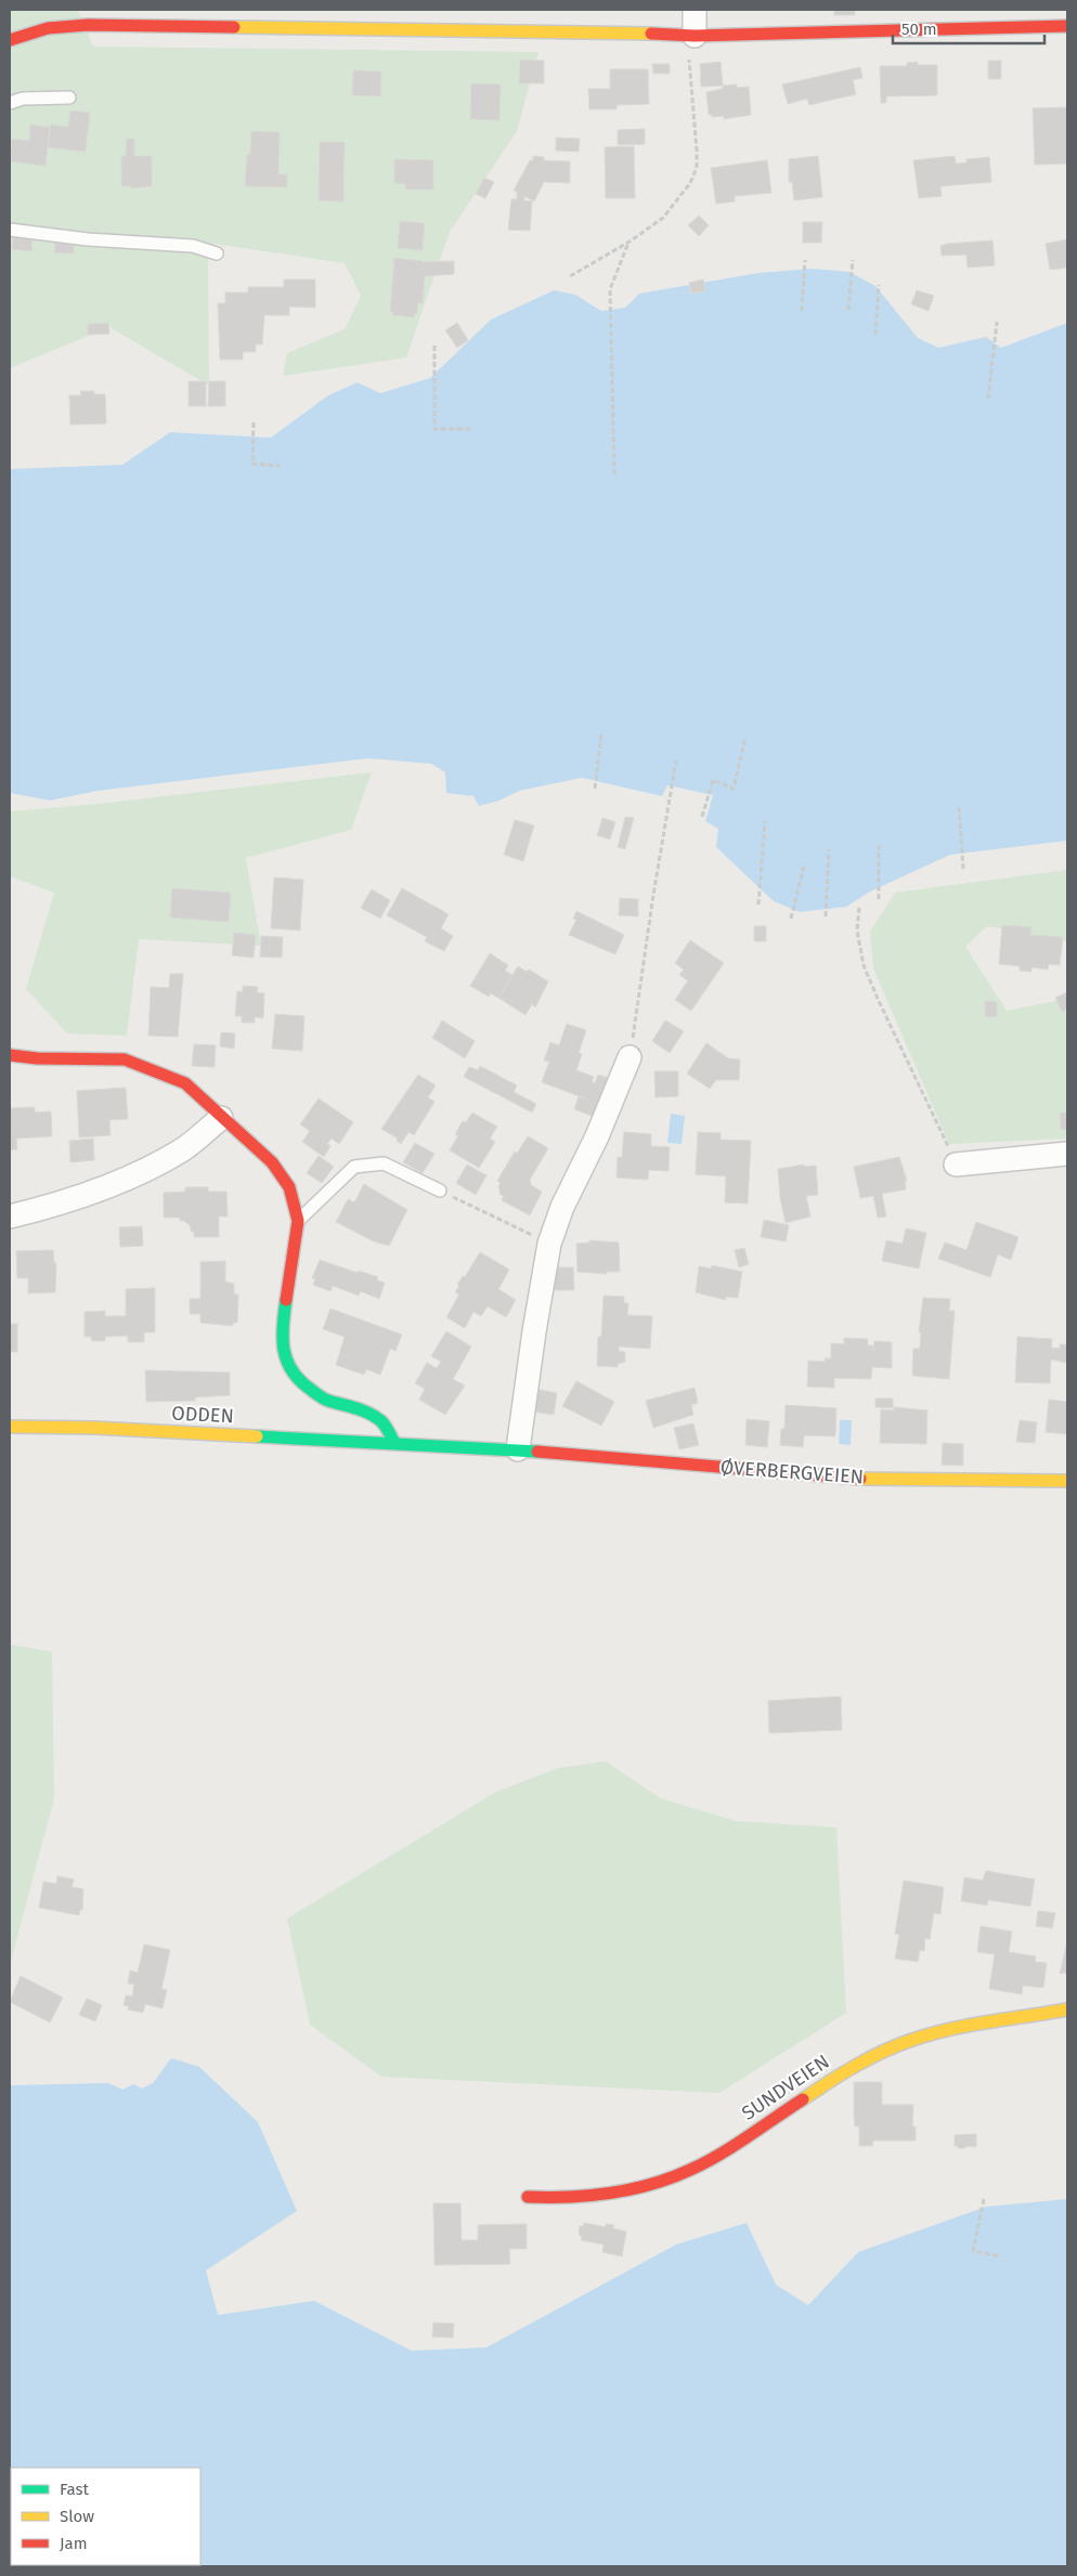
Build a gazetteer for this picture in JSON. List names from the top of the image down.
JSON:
{
  "streets": {
    "street": ["ODDEN", "ØVERBERGVEIEN", "SUNDVEIEN"]
  },
  "crossings": [
    ["ODDEN", "ØVERBERGVEIEN"]
  ],
  "legend": ["Fast", "Slow", "Jam"],
  "scale_bar": "50 m"
}
